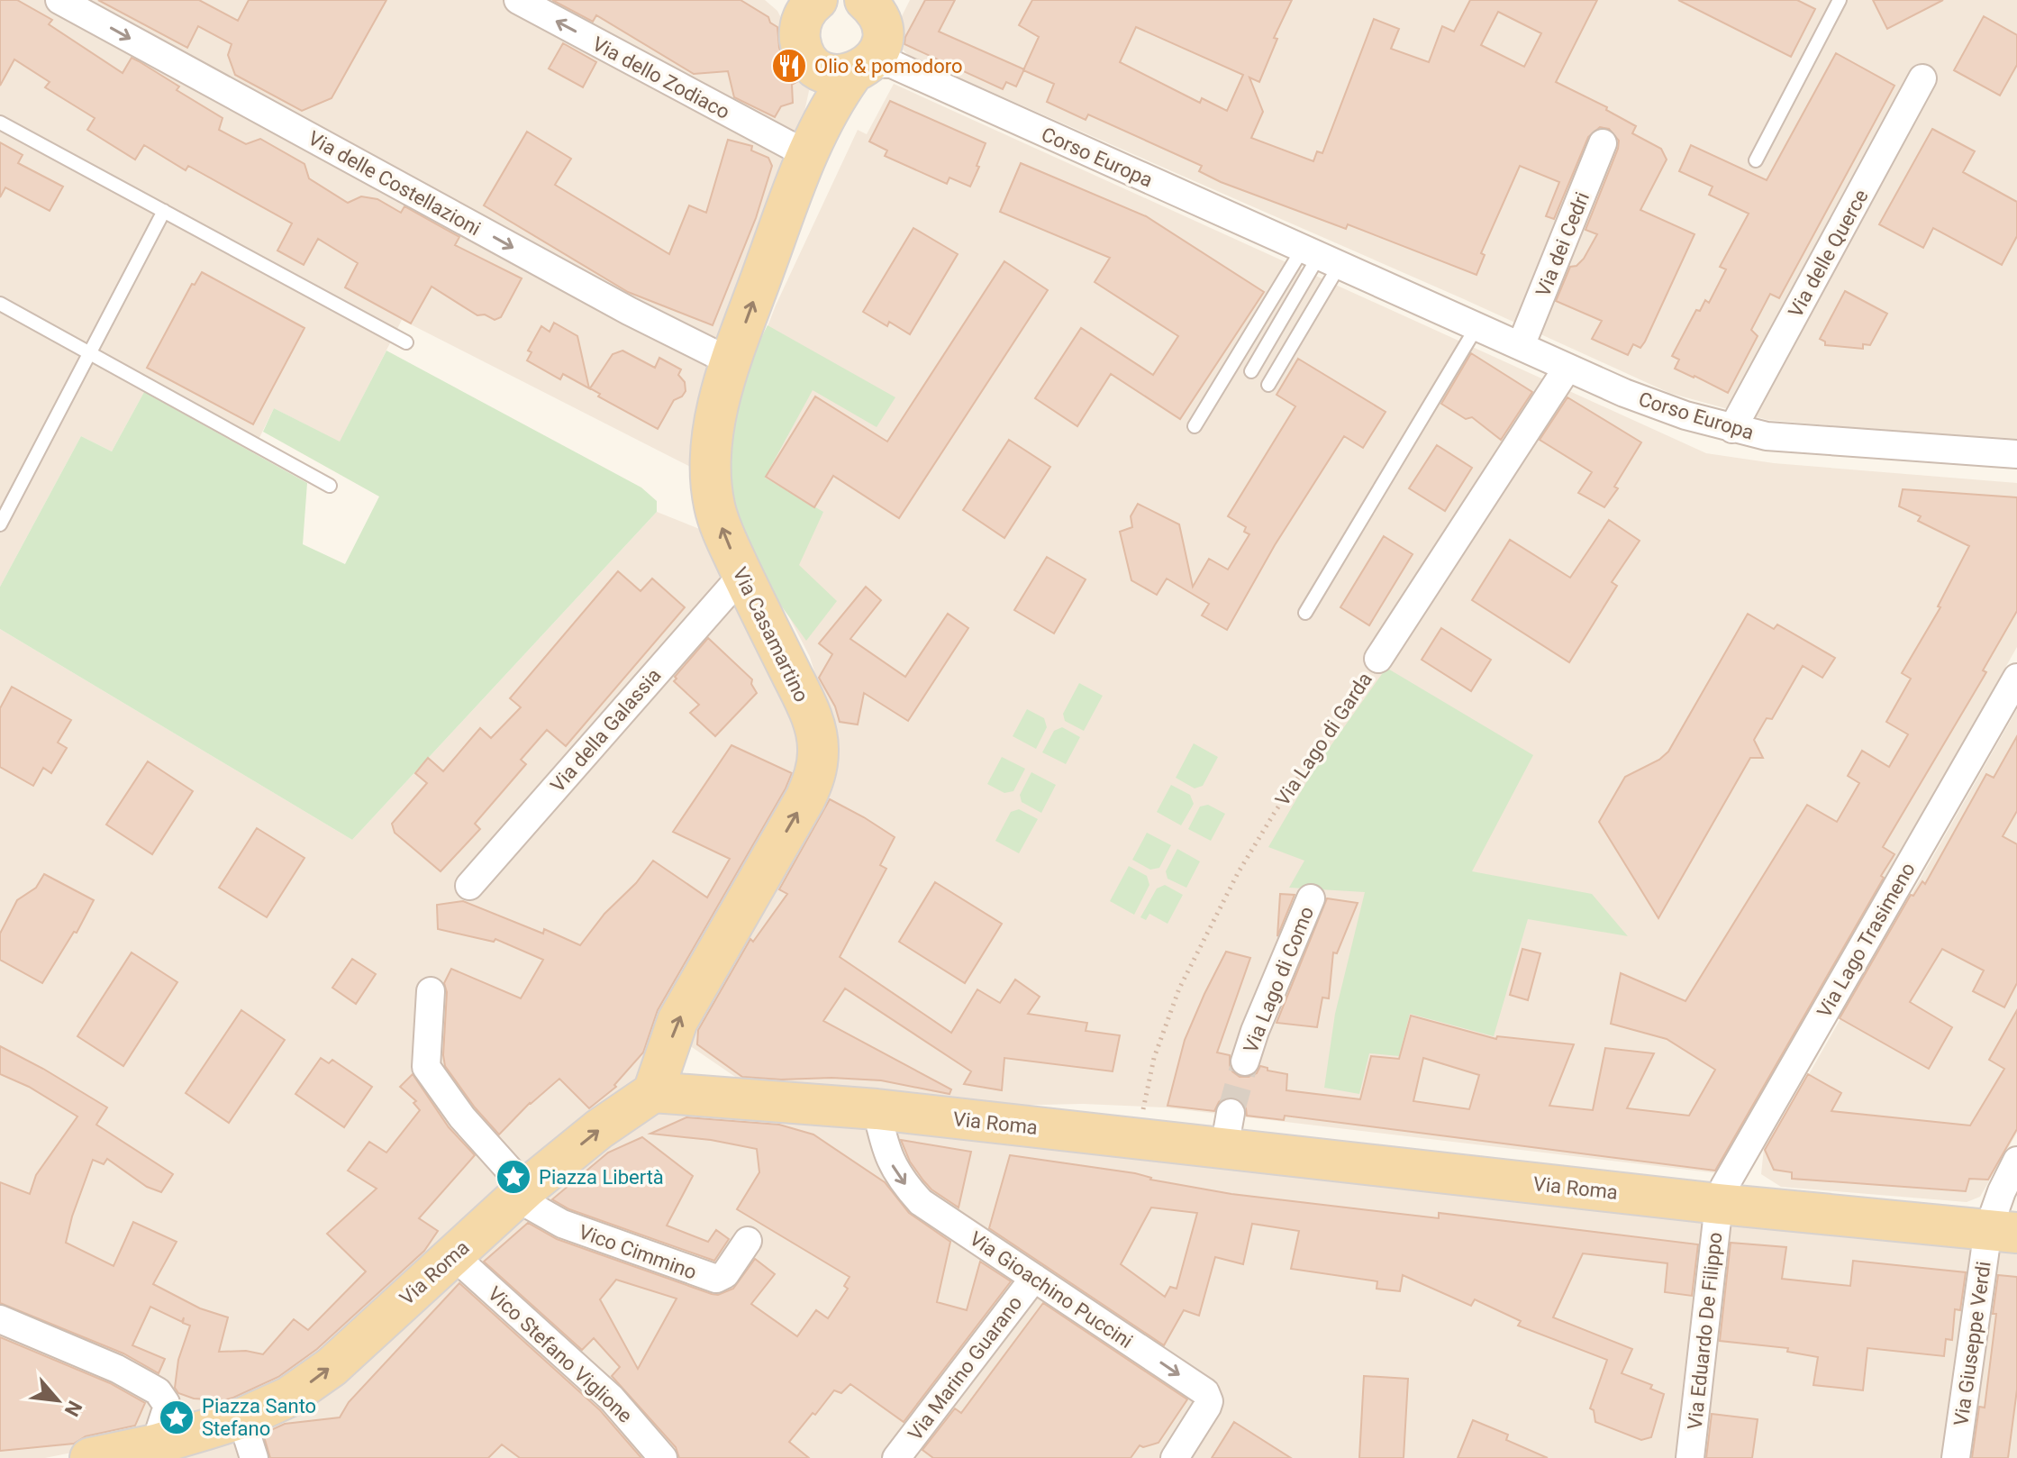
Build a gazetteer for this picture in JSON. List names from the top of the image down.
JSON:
{
  "streets": {
    "main road": ["Via Casamartino", "Via Roma"],
    "street": [
      "Via dello Zodiaco",
      "Corso Europa",
      "Via delle Costellazioni",
      "Via dei Cedri",
      "Via delle Querce",
      "Via della Galassia",
      "Via Lago di Garda",
      "Via Lago Trasimeno",
      "Via Lago di Como",
      "Vico Cimmino",
      "Via Gioachino Puccini",
      "Via Eduardo De Filippo",
      "Via Giuseppe Verdi",
      "Vico Stefano Viglione",
      "Via Marino Guarano"
    ]
  },
  "crossings": [
    ["Via dello Zodiaco", "Via Casamartino"],
    ["Corso Europa", "Via dei Cedri"],
    ["Corso Europa", "Via delle Querce"],
    ["Corso Europa", "Via Casamartino"],
    ["Corso Europa", "Via Lago di Garda"],
    ["Via delle Costellazioni", "Via Casamartino"],
    ["Via Casamartino", "Via della Galassia"],
    ["Via Casamartino", "Via Roma"],
    ["Via Lago di Garda", "Via Roma"],
    ["Via Lago Trasimeno", "Via Roma"],
    ["Via Lago Trasimeno", "Via Eduardo De Filippo"],
    ["Via Roma", "Vico Cimmino"],
    ["Via Roma", "Via Gioachino Puccini"],
    ["Via Roma", "Via Eduardo De Filippo"],
    ["Via Roma", "Via Giuseppe Verdi"],
    ["Via Roma", "Vico Stefano Viglione"],
    ["Via Gioachino Puccini", "Via Marino Guarano"]
  ],
  "one_way": [
    "Via dello Zodiaco",
    "Via delle Costellazioni",
    "Via Casamartino",
    "Via Gioachino Puccini"
  ],
  "places": {
    "restaurant": ["Olio & pomodoro"],
    "place": ["Piazza Libertà", "Piazza Santo Stefano"]
  },
  "north": "bottom right"
}
